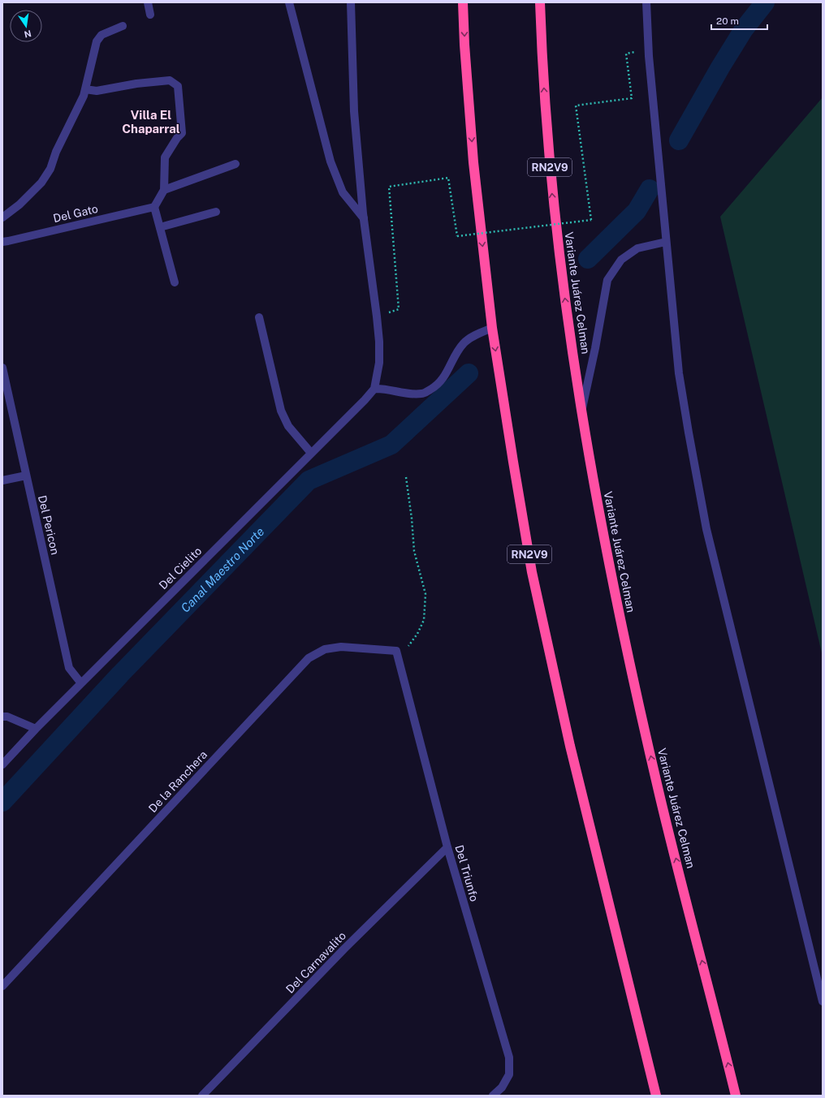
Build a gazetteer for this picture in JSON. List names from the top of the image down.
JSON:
{
  "streets": {
    "highway": ["RN2V9", "Variante Juárez Celman"],
    "street": [
      "Del Gato",
      "Del Pericon",
      "Del Cielito",
      "De la Ranchera",
      "Del Triunfo",
      "Del Carnavalito"
    ]
  },
  "crossings": [
    ["Del Pericon", "Del Cielito"],
    ["De la Ranchera", "Del Triunfo"],
    ["Del Triunfo", "Del Carnavalito"]
  ],
  "districts": ["Villa El Chaparral"],
  "water": ["Canal Maestro Norte"],
  "scale_bar": "20 m",
  "north": "bottom"
}
